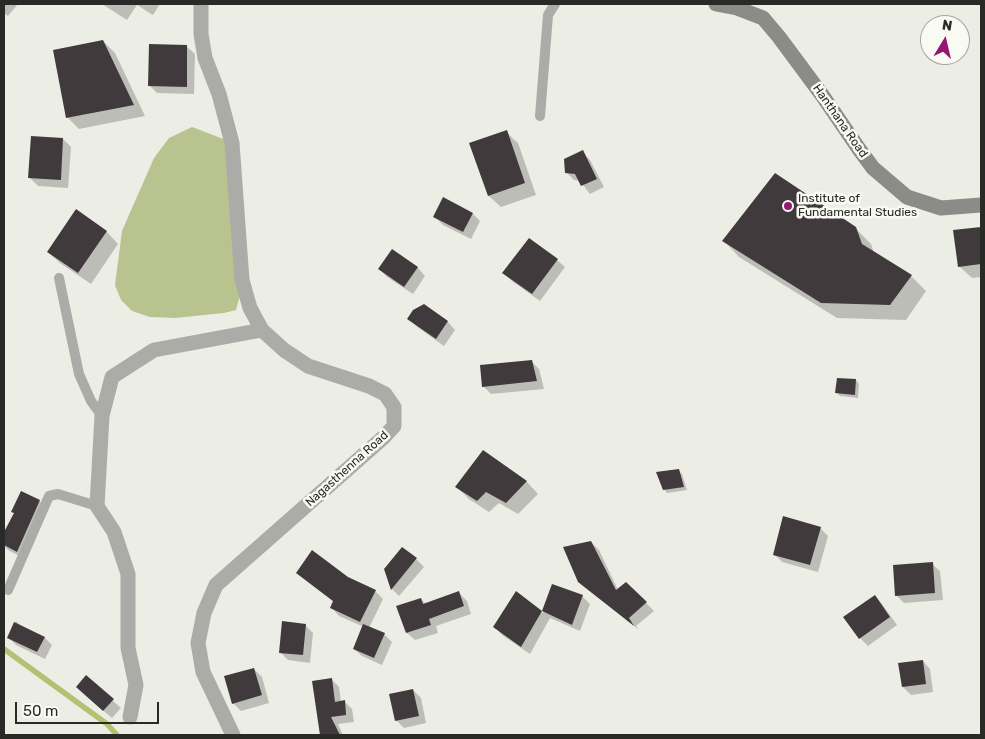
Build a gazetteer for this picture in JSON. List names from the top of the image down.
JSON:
{
  "streets": {
    "street": ["Hanthana Road", "Nagasthenna Road"]
  },
  "places": ["Institute of Fundamental Studies"],
  "scale_bar": "50 m",
  "north": "top"
}
